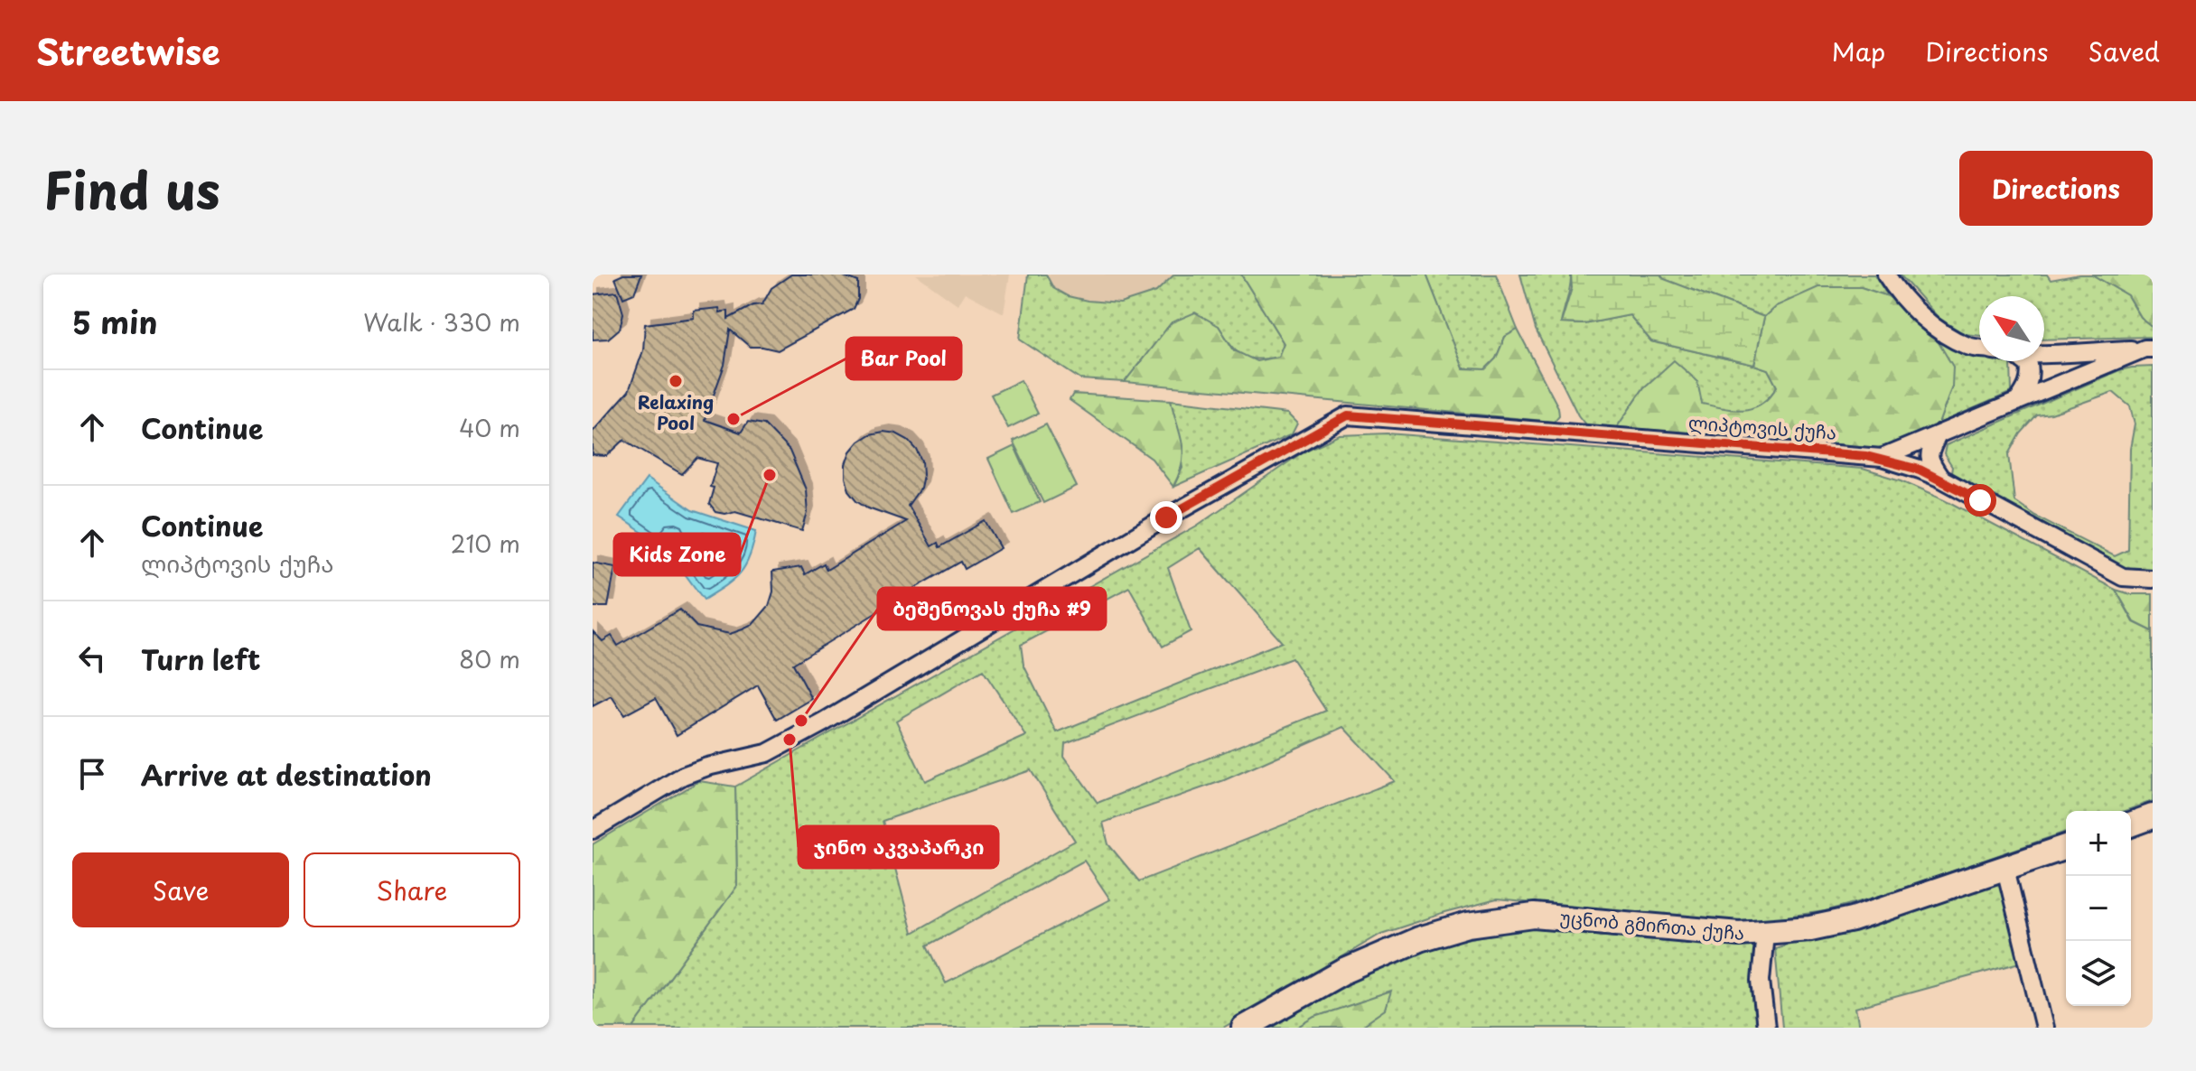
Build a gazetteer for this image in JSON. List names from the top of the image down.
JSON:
{
  "streets": {
    "main road": ["უცნობ გმირთა ქუჩა"],
    "street": ["ლიპტოვის ქუჩა"]
  },
  "places": [
    "Relaxing Pool",
    "Bar Pool",
    "Kids Zone",
    "ბეშენოვას ქუჩა #9",
    "ჯინო აკვაპარკი"
  ],
  "north": "top left",
  "page": {
    "header": "Streetwise",
    "nav": ["Map", "Directions", "Saved"],
    "title": "Find us",
    "buttons": [
      "Directions",
      ["Save", "Share"]
    ],
    "heading": ["5 min", "Walk · 330 m"],
    "list": [
      ["Continue", "40 m"],
      ["Continue", "ლიპტოვის ქუჩა", "210 m"],
      ["Turn left", "80 m"],
      "Arrive at destination"
    ],
    "map_buttons": ["+", "−"]
  }
}
